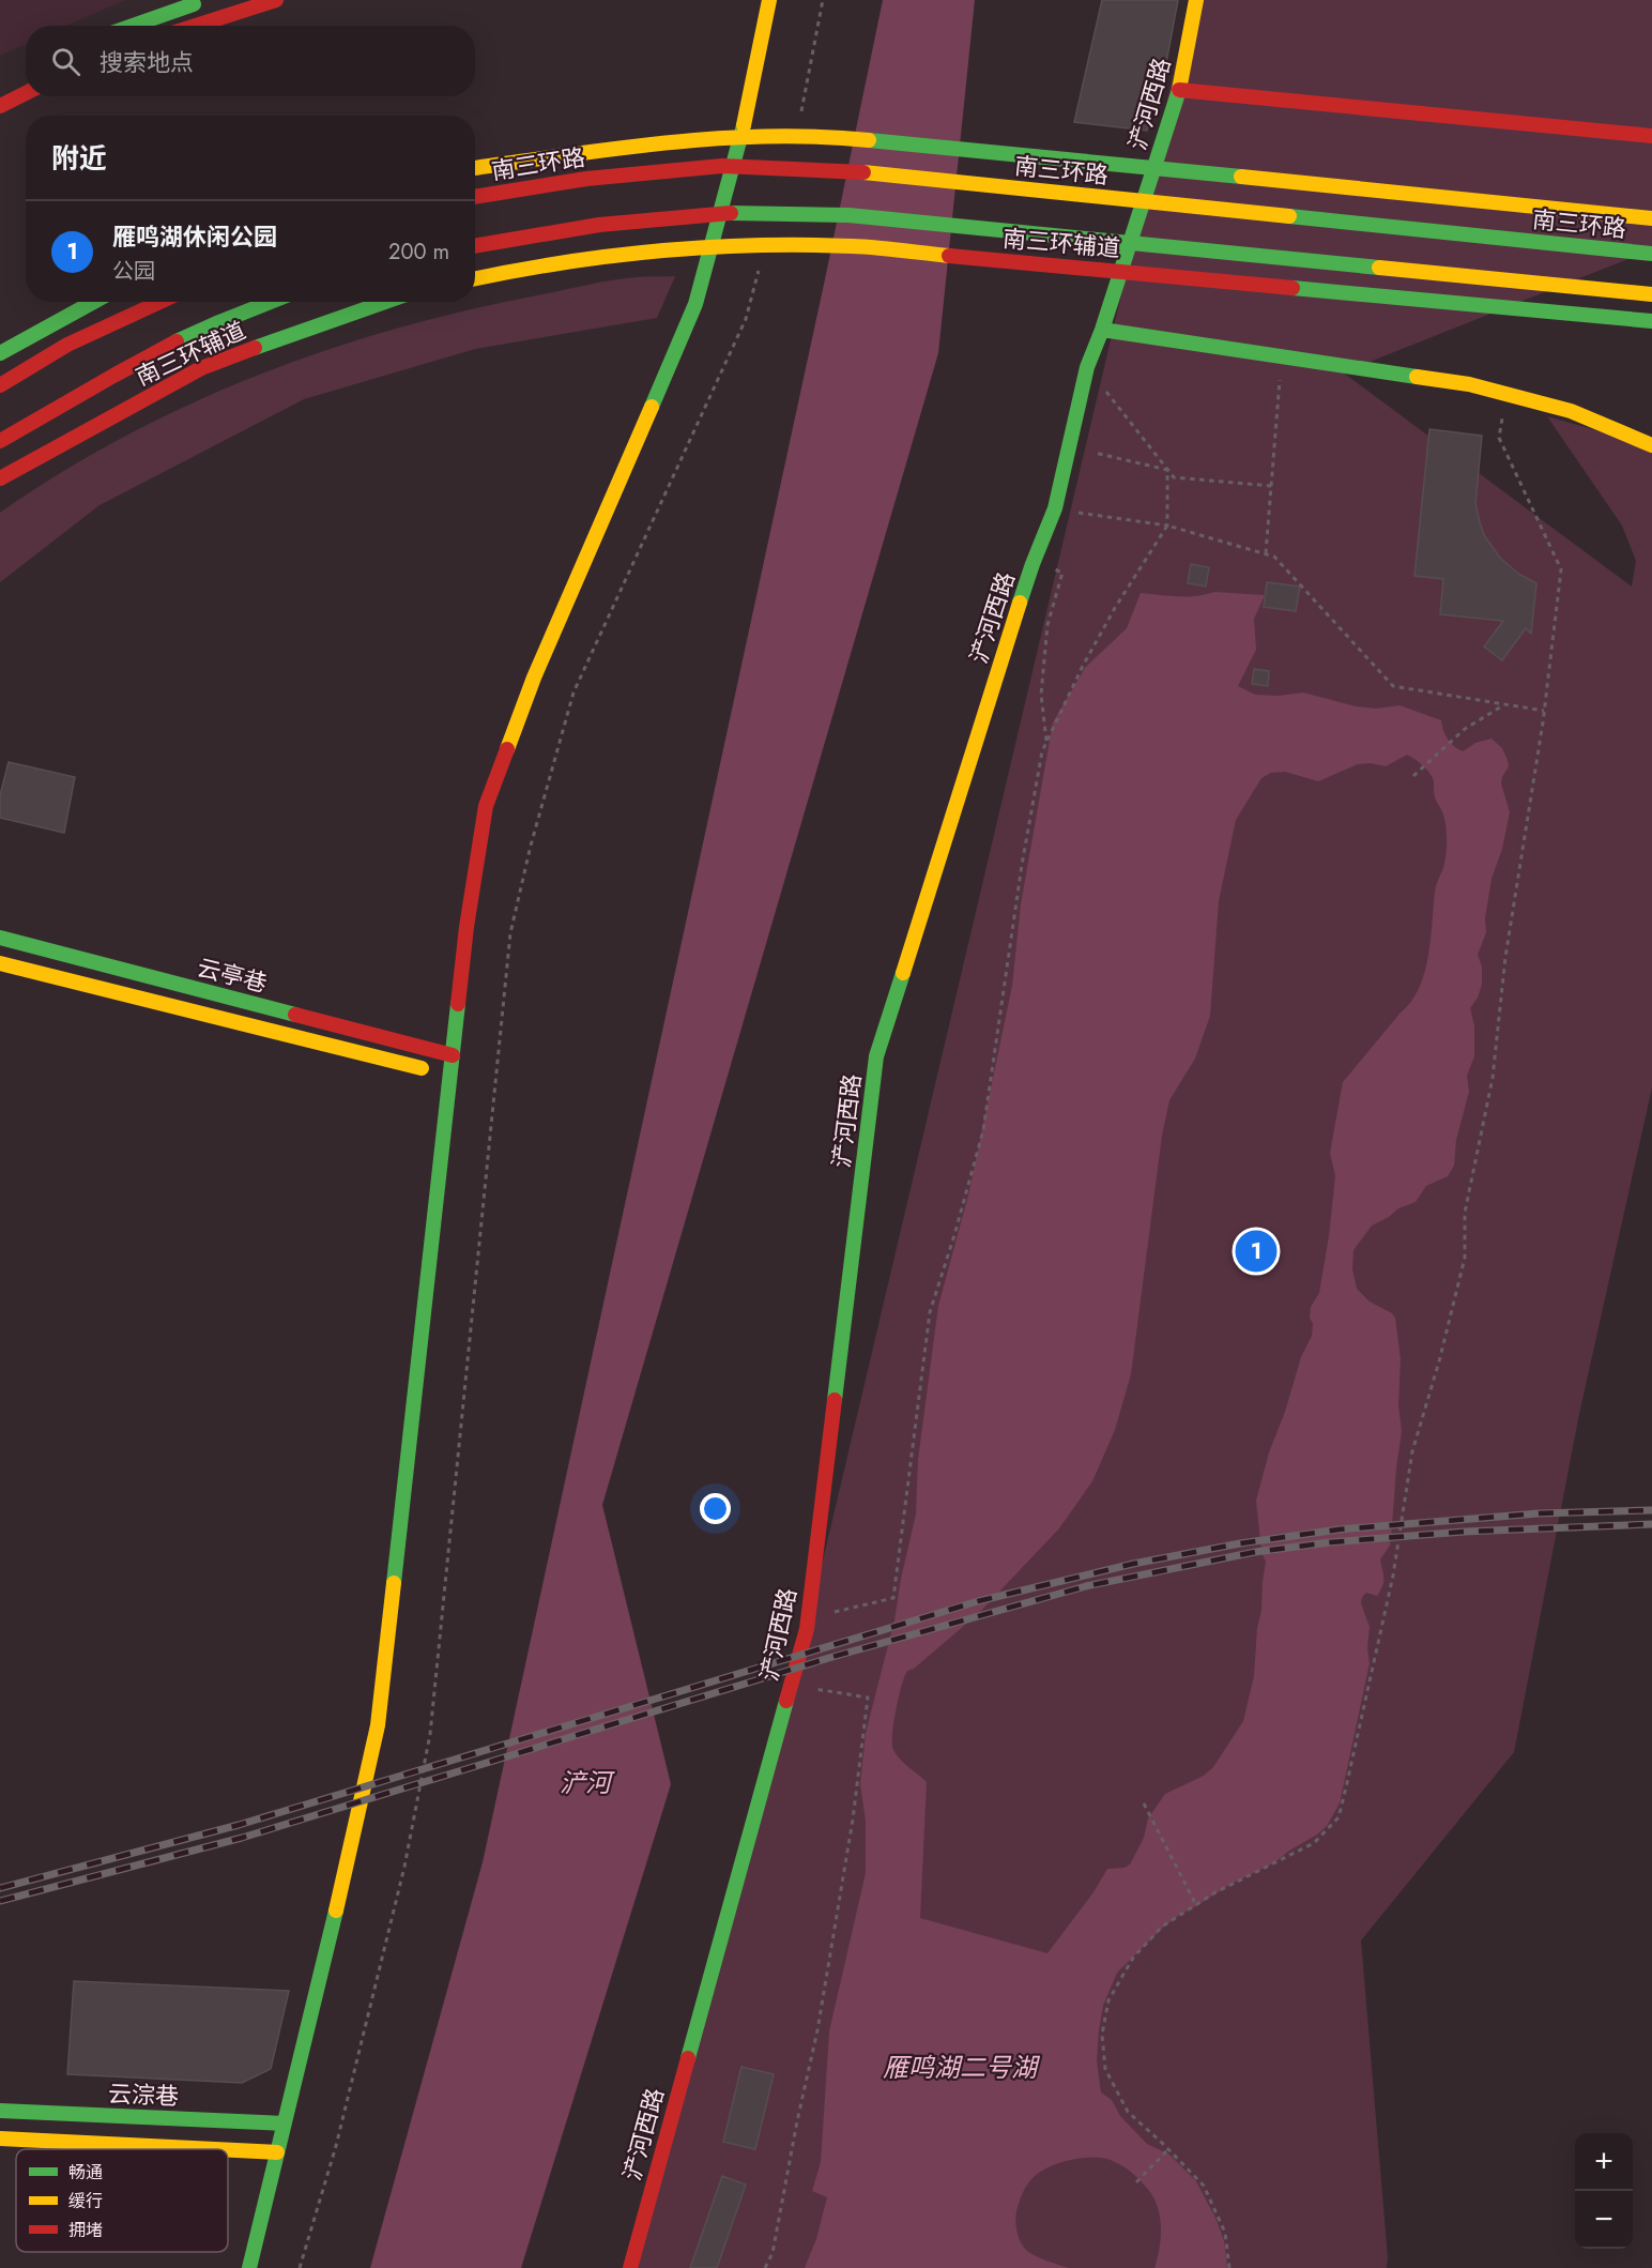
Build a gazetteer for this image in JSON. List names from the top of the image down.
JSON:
{
  "streets": {
    "main road": [
      "浐河西路",
      "南三环路",
      "南三环辅道",
      "云亭巷",
      "云淙巷"
    ]
  },
  "water": ["浐河", "雁鸣湖二号湖"],
  "legend": ["畅通", "缓行", "拥堵"],
  "page": {
    "search": "搜索地点",
    "heading": "附近",
    "list": [
      {
        "mark": "1",
        "name": "雁鸣湖休闲公园",
        "note": "公园",
        "value": "200 m"
      }
    ],
    "pins": "1",
    "map_buttons": ["+", "−"]
  }
}
